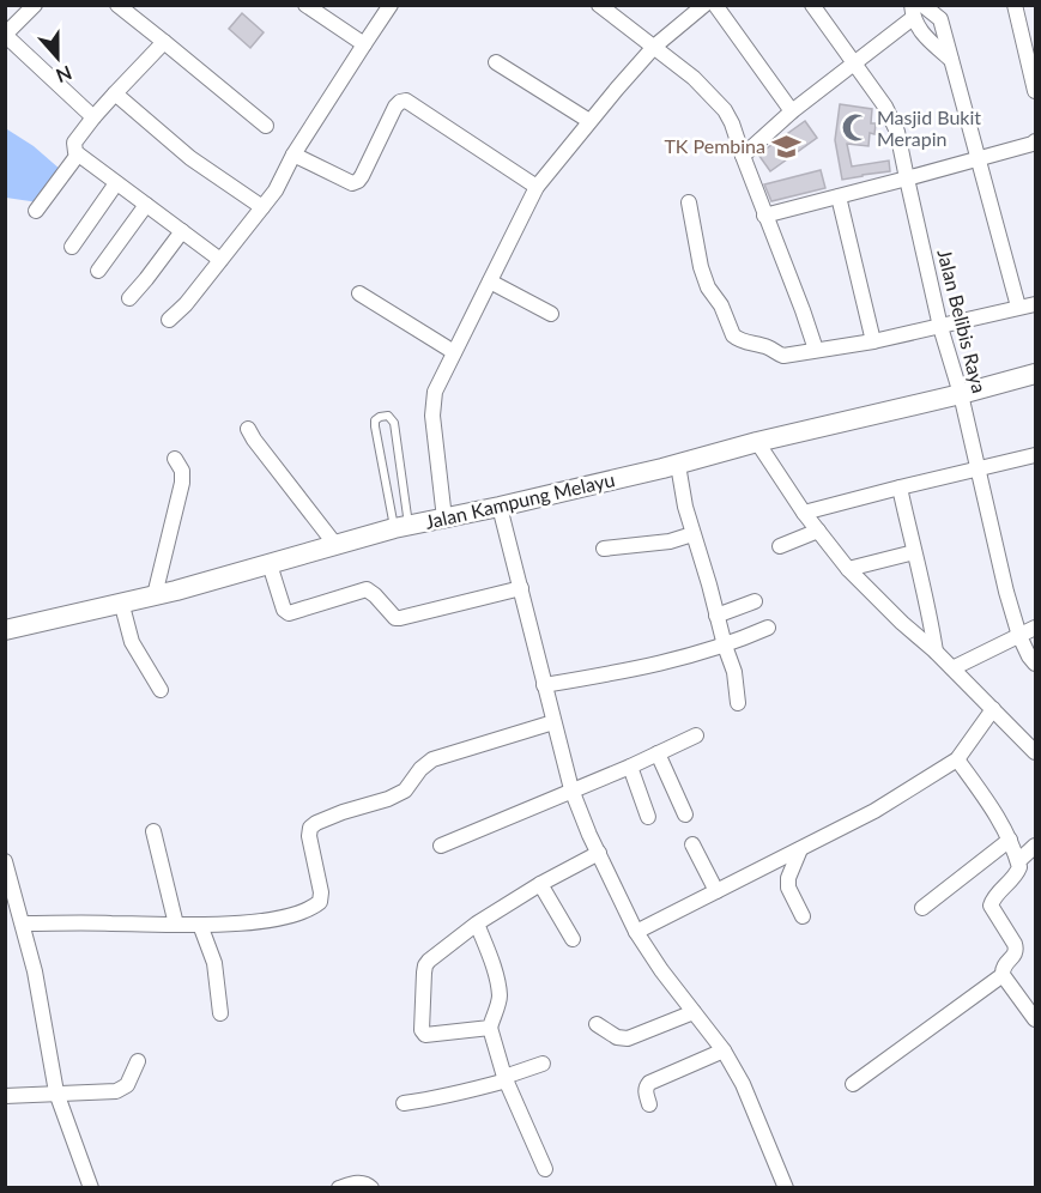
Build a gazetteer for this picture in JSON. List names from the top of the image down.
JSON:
{
  "streets": {
    "main road": ["Jalan Kampung Melayu"],
    "street": ["Jalan Belibis Raya"]
  },
  "crossings": [
    ["Jalan Belibis Raya", "Jalan Kampung Melayu"]
  ],
  "places": {
    "mosque": ["Masjid Bukit Merapin"],
    "school or university": ["TK Pembina"]
  },
  "north": "bottom"
}
